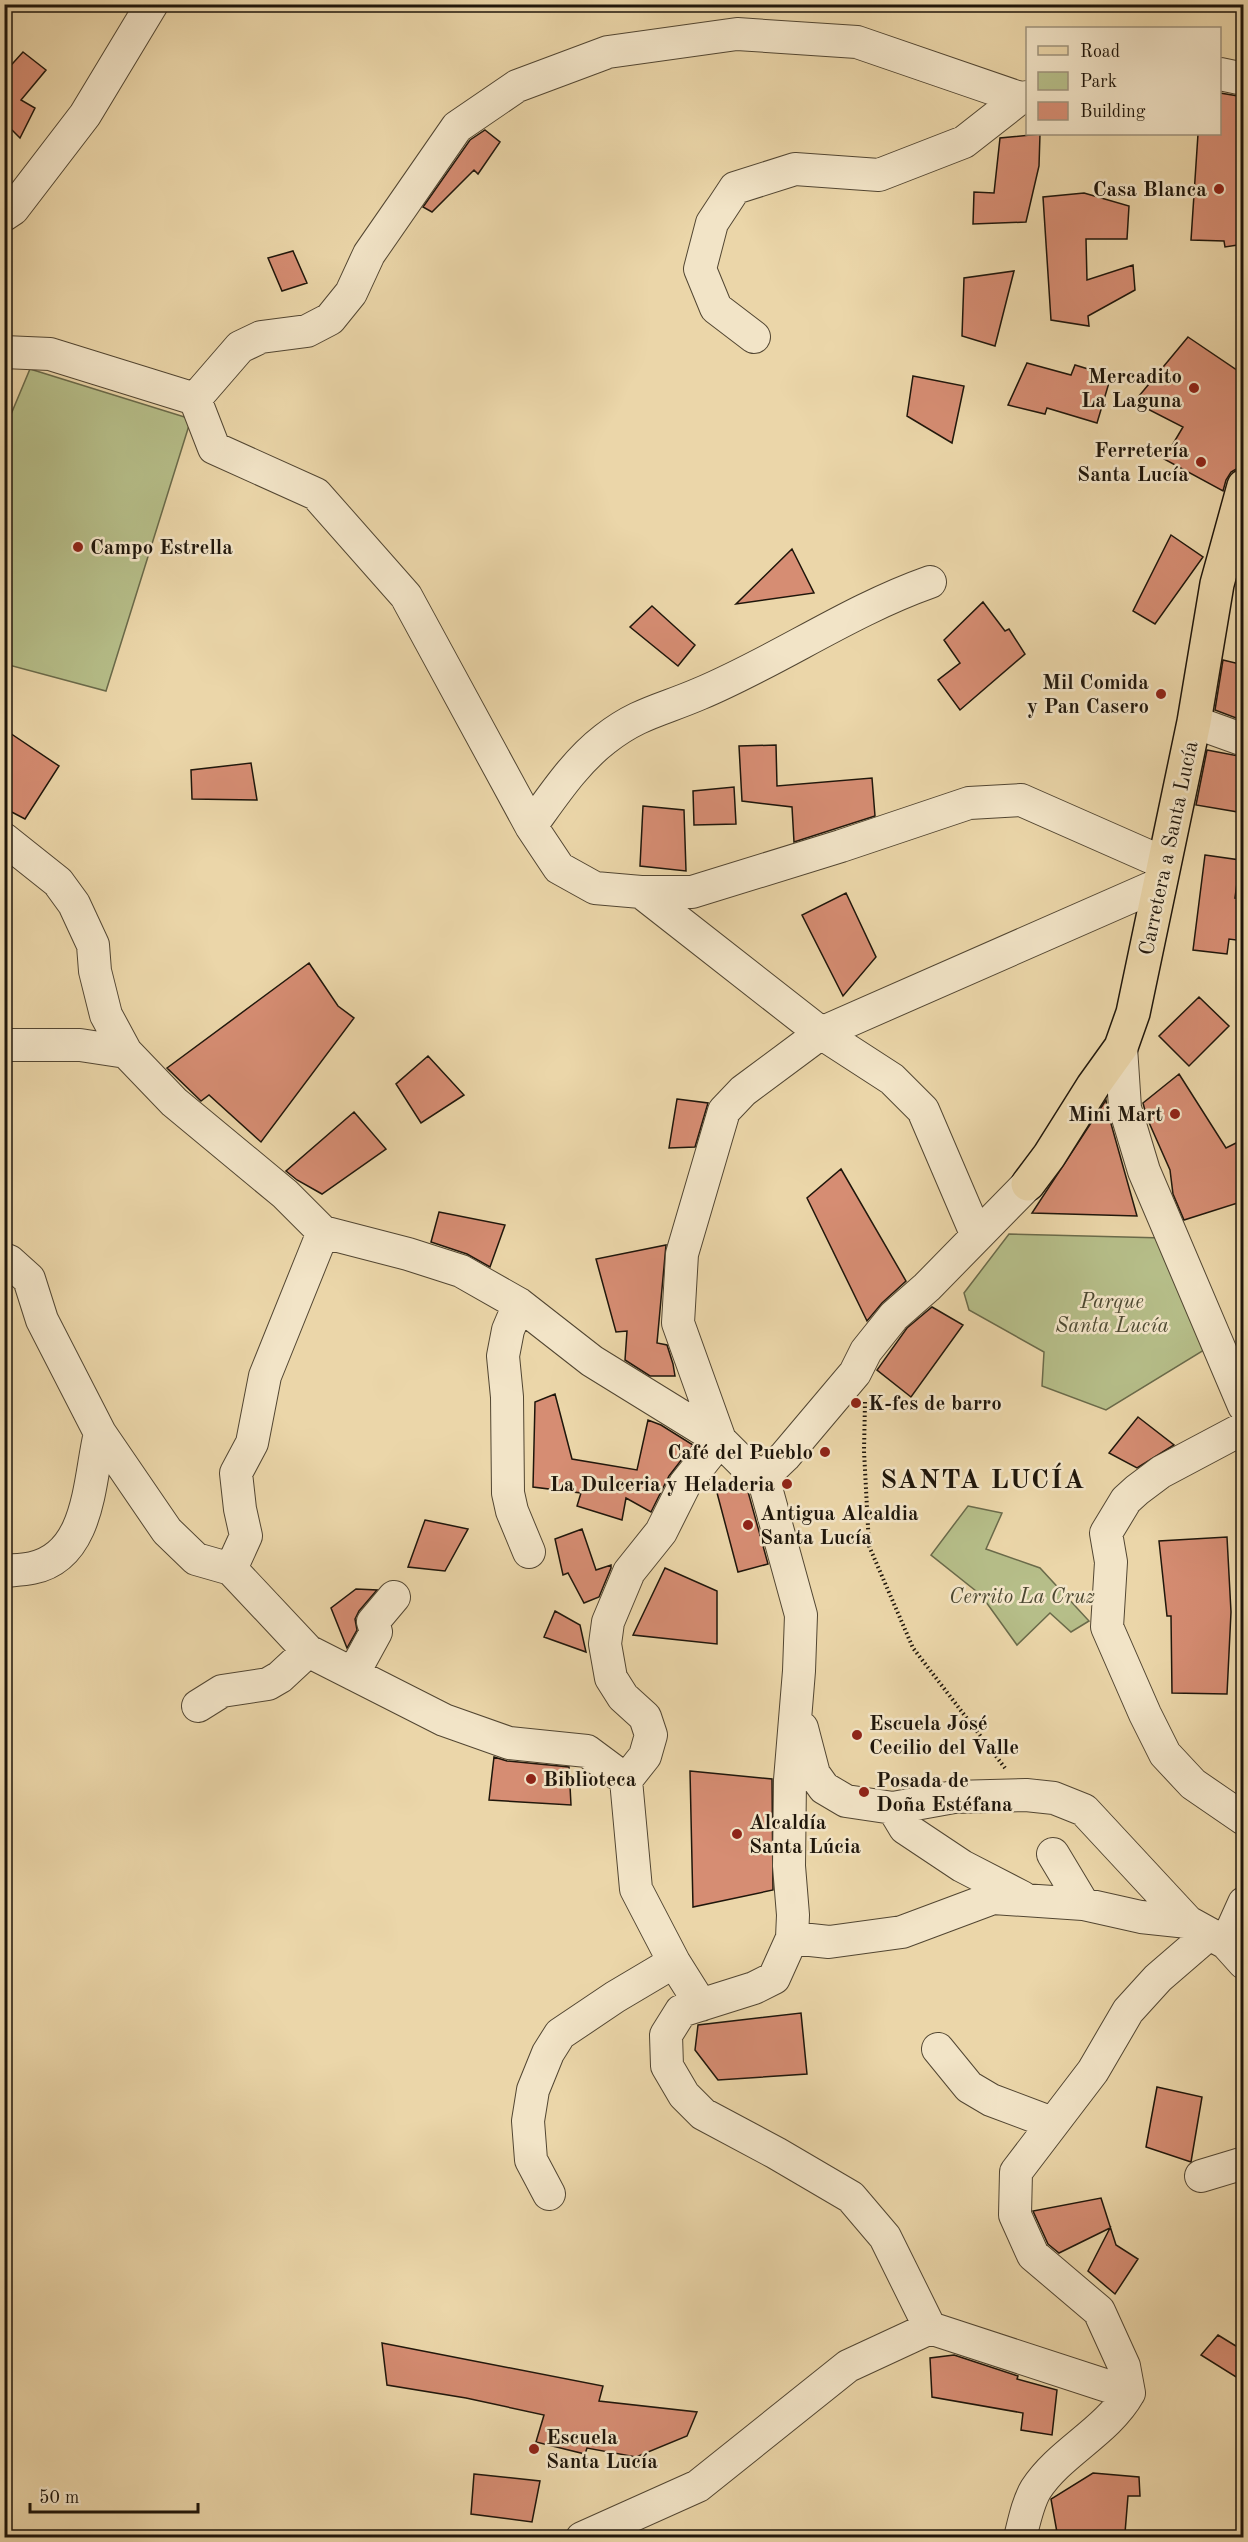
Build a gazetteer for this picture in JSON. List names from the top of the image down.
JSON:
{
  "streets": {
    "main road": ["Carretera a Santa Lucía"]
  },
  "districts": ["SANTA LUCÍA"],
  "parks": ["Parque Santa Lucía", "Cerrito La Cruz"],
  "places": [
    "Casa Blanca",
    "Mercadito La Laguna",
    "Ferretería Santa Lucía",
    "Campo Estrella",
    "Mil Comida y Pan Casero",
    "Mini Mart",
    "K-fes de barro",
    "Café del Pueblo",
    "La Dulceria y Heladeria",
    "Antigua Alcaldia Santa Lucía",
    "Escuela José Cecilio del Valle",
    "Biblioteca",
    "Posada de Doña Estéfana",
    "Alcaldía Santa Lúcia",
    "Escuela Santa Lucía"
  ],
  "legend": ["Road", "Park", "Building"],
  "scale_bar": "50 m"
}
